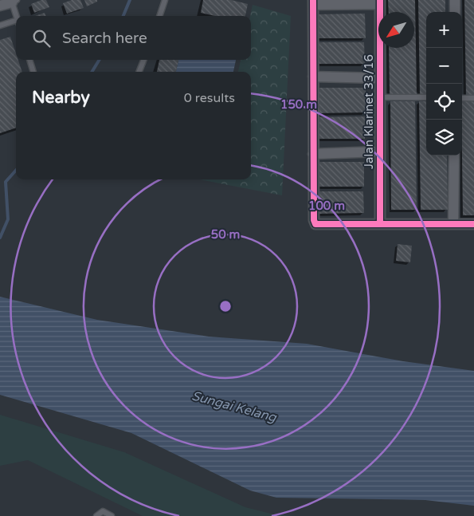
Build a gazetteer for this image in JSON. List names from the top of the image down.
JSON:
{
  "streets": {
    "street": ["Jalan Klarinet 33/16"]
  },
  "water": ["Sungai Kelang"],
  "north": "bottom left",
  "page": {
    "map_buttons": ["+", "−"],
    "search": "Search here",
    "heading": ["Nearby", "0 results"]
  },
  "rings": ["150 m", "100 m", "50 m"]
}
